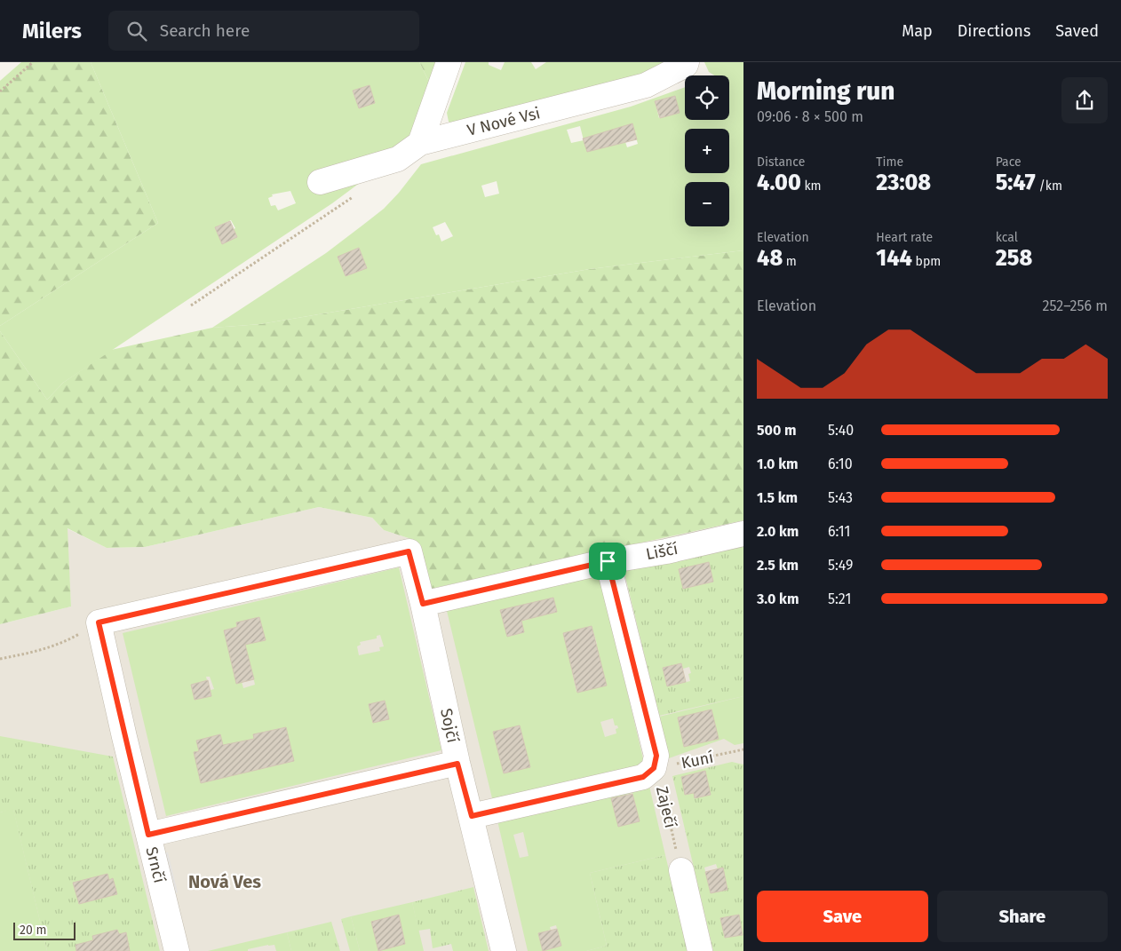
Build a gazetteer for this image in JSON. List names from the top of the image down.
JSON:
{
  "streets": {
    "street": [
      "V Nové Vsi",
      "Liščí",
      "Sojčí",
      "Zaječí",
      "Srnčí"
    ],
    "path": ["Kuní"]
  },
  "crossings": [
    ["Liščí", "Sojčí"],
    ["Liščí", "Zaječí"],
    ["Sojčí", "Srnčí"],
    ["Kuní", "Zaječí"]
  ],
  "districts": ["Nová Ves"],
  "scale_bar": "20 m",
  "page": {
    "header": "Milers",
    "search": "Search here",
    "nav": ["Map", "Directions", "Saved"],
    "heading": ["Morning run", "09:06 · 8 × 500 m"],
    "map_buttons": ["+", "−"],
    "stats": [
      ["Distance", "4.00 km"],
      ["Time", "23:08"],
      ["Pace", "5:47 /km"],
      ["Elevation", "48 m"],
      ["Heart rate", "144 bpm"],
      ["kcal", "258"]
    ],
    "chart": ["Elevation", "252–256 m"],
    "list": [
      {
        "name": "500 m",
        "note": "5:40"
      },
      {
        "name": "1.0 km",
        "note": "6:10"
      },
      {
        "name": "1.5 km",
        "note": "5:43"
      },
      {
        "name": "2.0 km",
        "note": "6:11"
      },
      {
        "name": "2.5 km",
        "note": "5:49"
      },
      {
        "name": "3.0 km",
        "note": "5:21"
      }
    ],
    "buttons": ["Save", "Share"],
    "scale": "20 m"
  }
}
